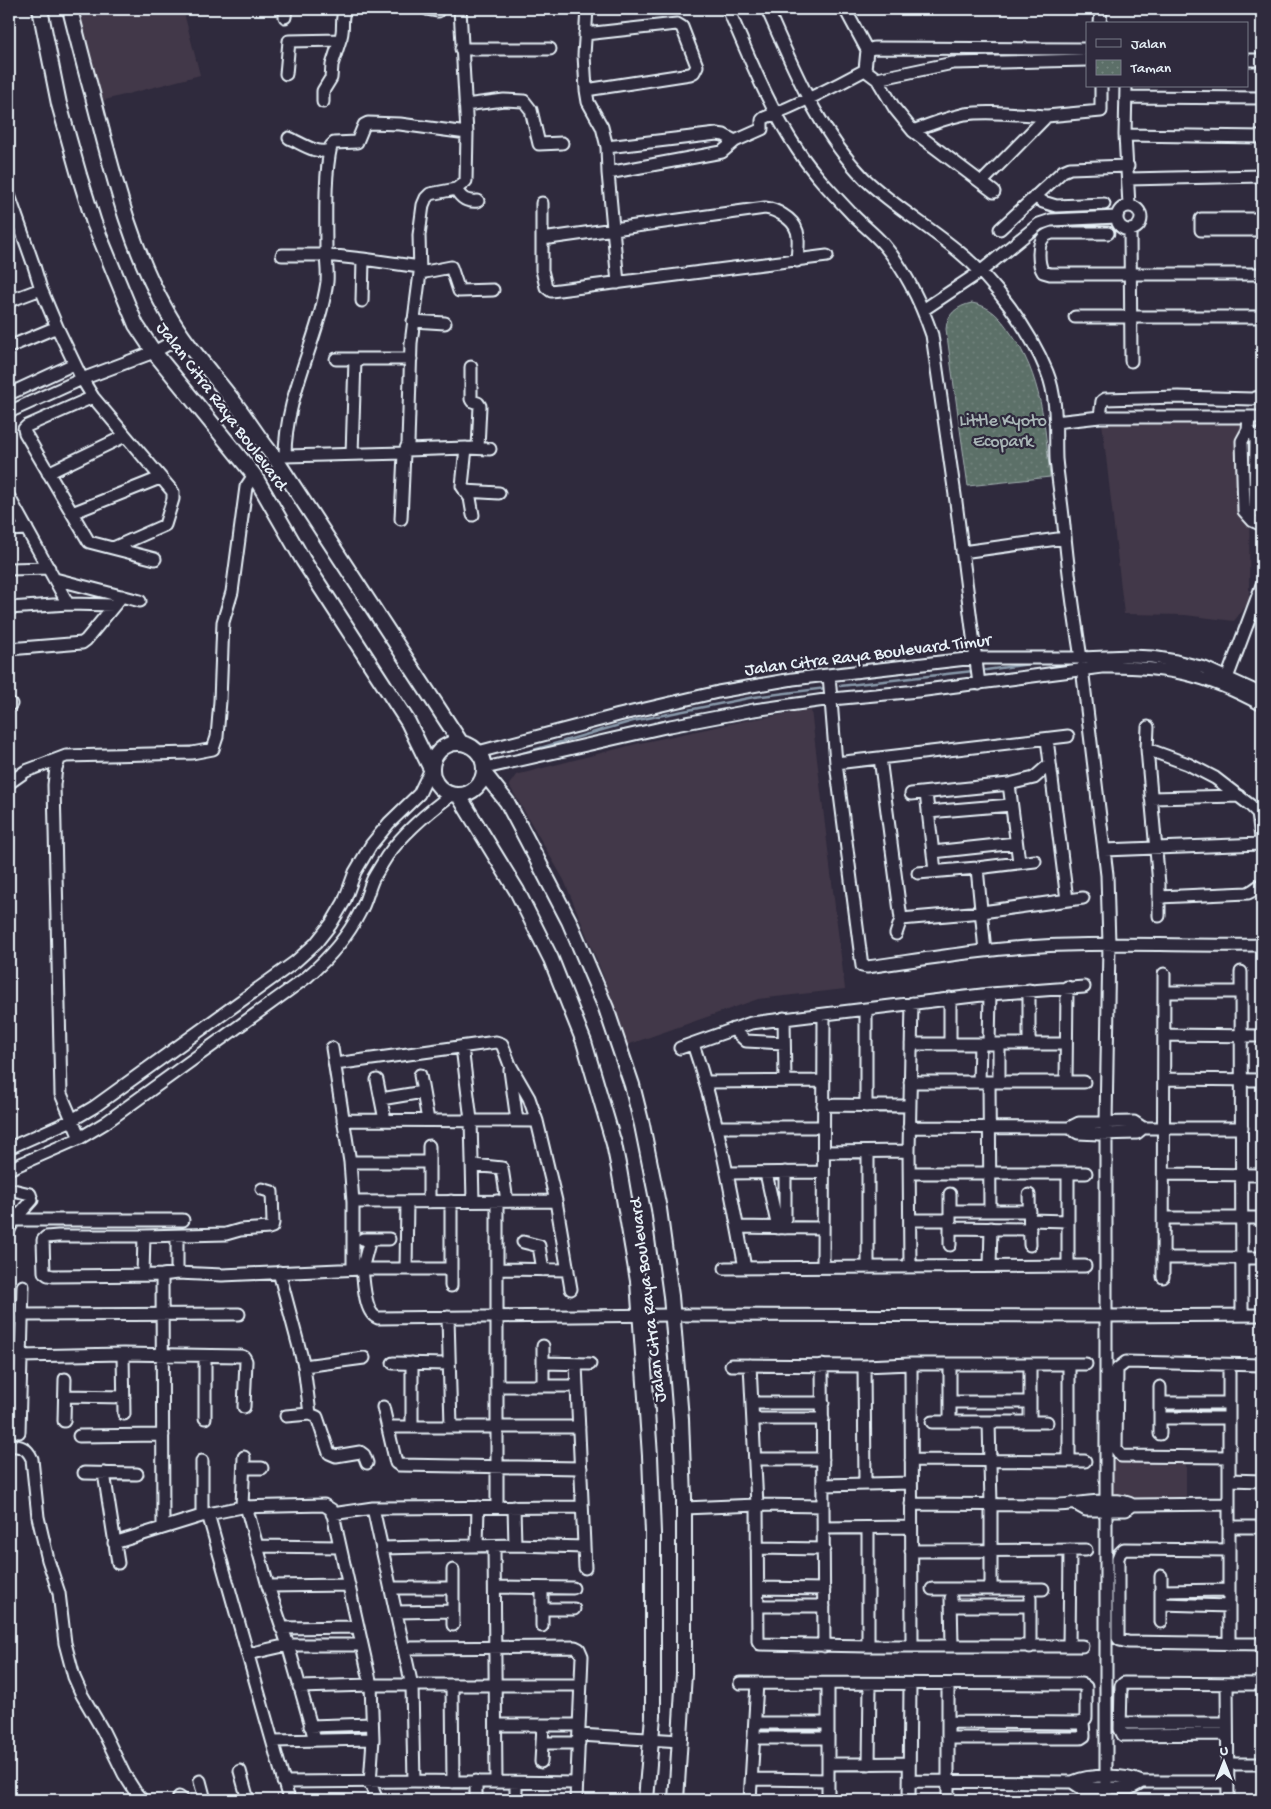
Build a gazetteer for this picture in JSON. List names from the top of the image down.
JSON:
{
  "streets": {
    "main road": ["Jalan Citra Raya Boulevard"],
    "street": ["Jalan Citra Raya Boulevard Timur"]
  },
  "crossings": [
    ["Jalan Citra Raya Boulevard", "Jalan Citra Raya Boulevard Timur"]
  ],
  "parks": ["Little Kyoto Ecopark"],
  "legend": ["Jalan", "Taman"],
  "north": "top"
}
